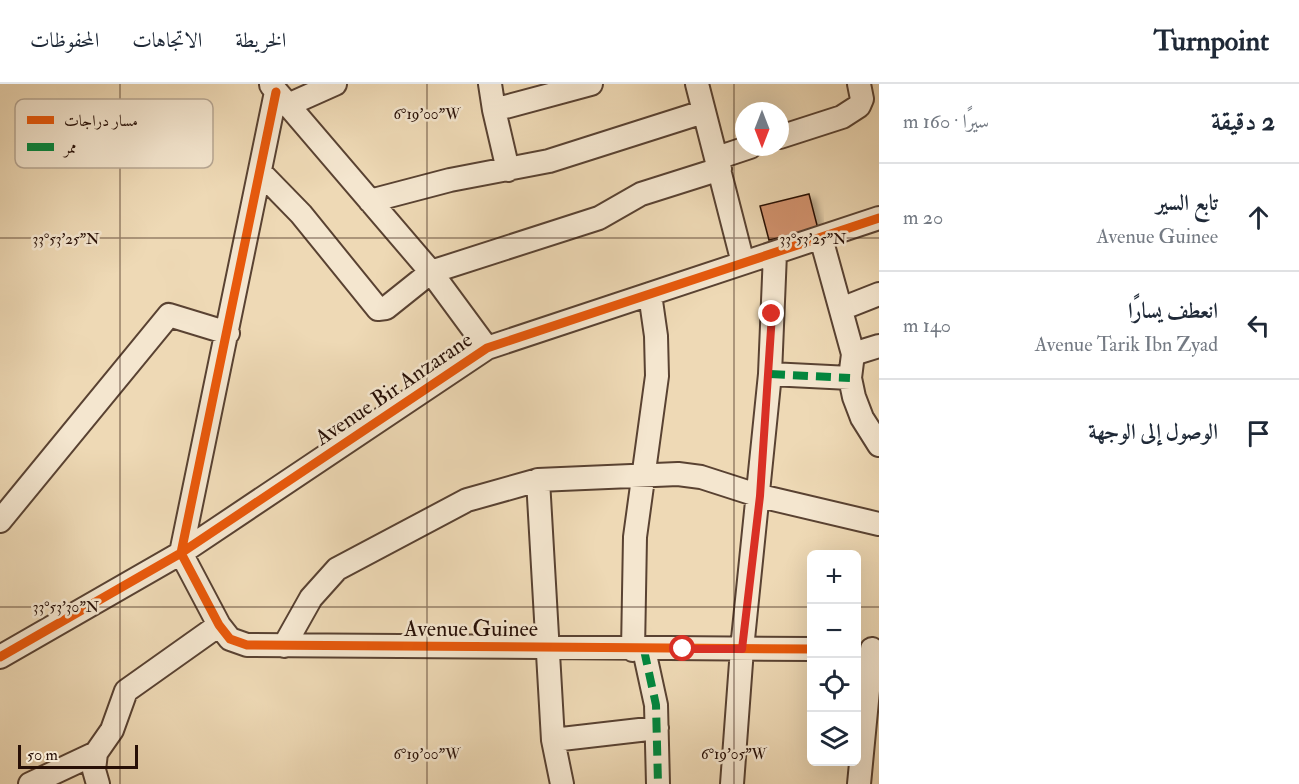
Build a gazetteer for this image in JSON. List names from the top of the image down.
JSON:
{
  "streets": {
    "street": ["Avenue Bir Anzarane", "Avenue Guinee"]
  },
  "crossings": [
    ["Avenue Bir Anzarane", "Avenue Guinee"]
  ],
  "legend": ["مسار دراجات", "ممر"],
  "scale_bar": "50 m",
  "north": "bottom",
  "page": {
    "header": "Turnpoint",
    "nav": ["الخريطة", "الاتجاهات", "المحفوظات"],
    "heading": ["2 دقيقة", "سيرًا · 160 m"],
    "list": [
      ["تابع السير", "Avenue Guinee", "20 m"],
      ["انعطف يسارًا", "Avenue Tarik Ibn Zyad", "140 m"],
      "الوصول إلى الوجهة"
    ],
    "map_buttons": ["+", "−"],
    "scale": "50 m"
  },
  "coordinates": [
    "6°19'00\"W",
    "33°53'25\"N",
    "33°53'30\"N",
    "6°19'05\"W"
  ]
}
